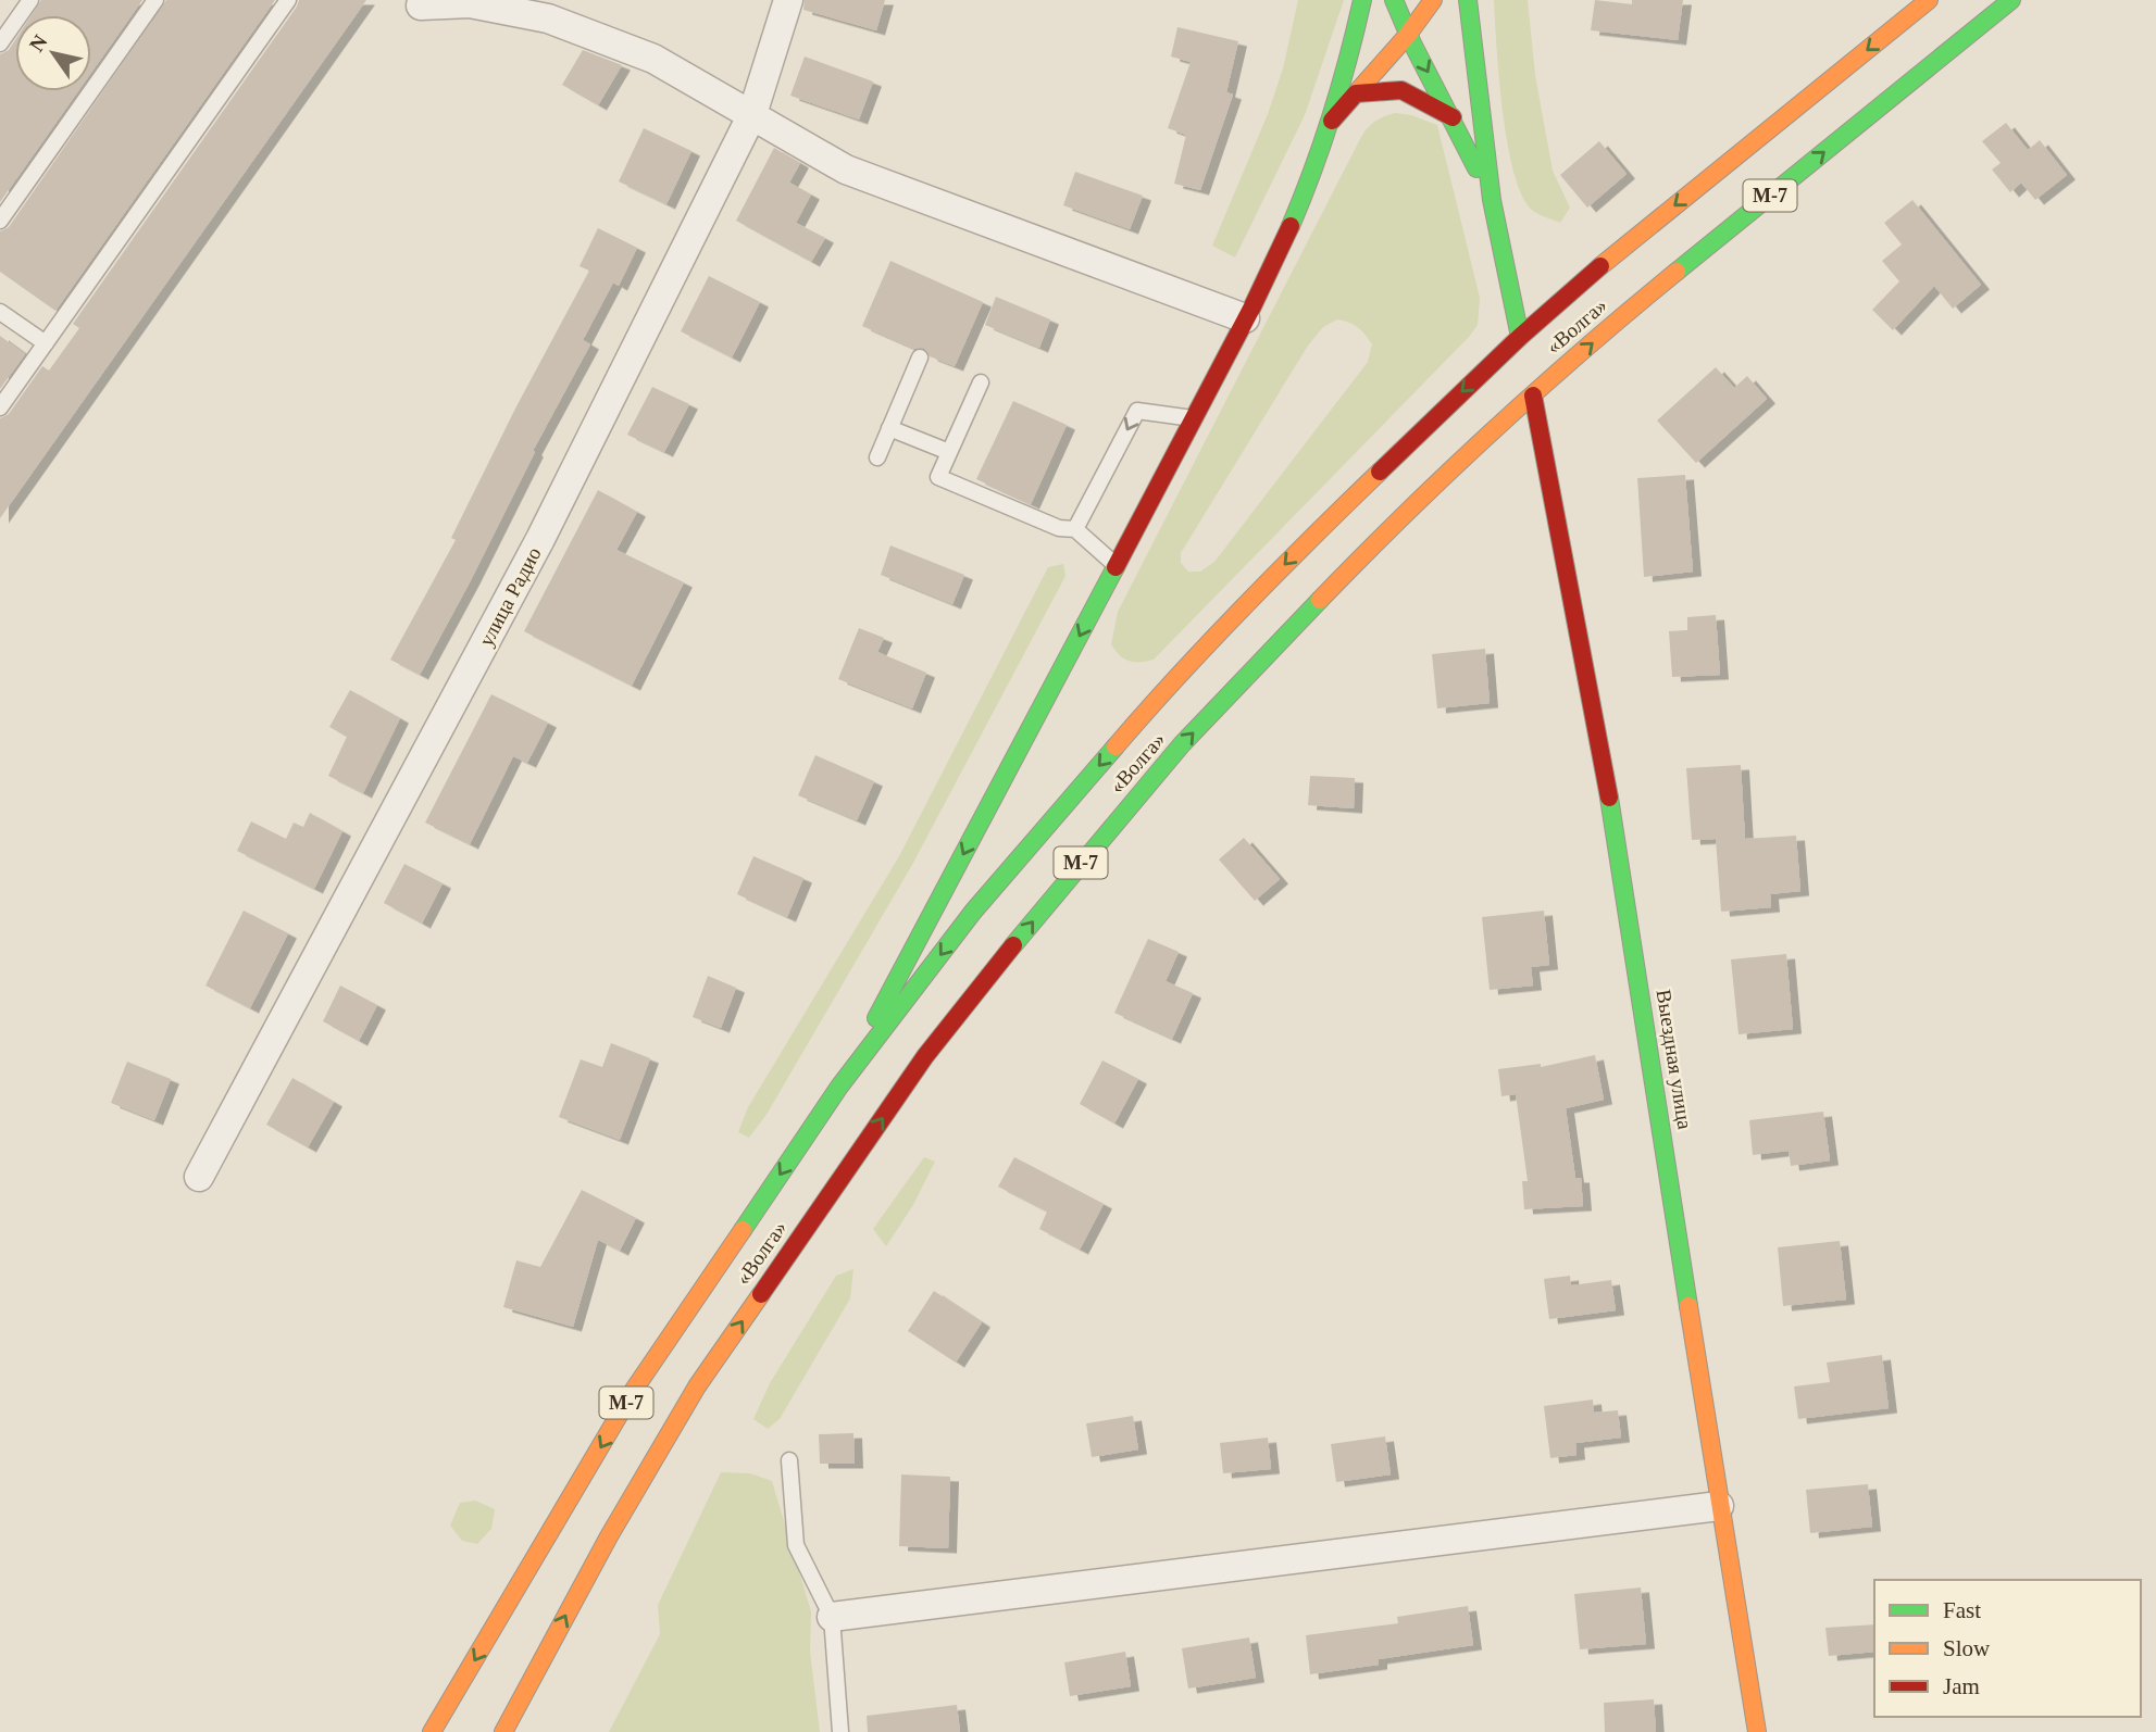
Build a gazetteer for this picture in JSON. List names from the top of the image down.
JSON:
{
  "streets": {
    "main road": ["М-7", "«Волга»", "Выездная улица"],
    "street": ["улица Радио"]
  },
  "crossings": [
    ["«Волга»", "Выездная улица"]
  ],
  "legend": ["Fast", "Slow", "Jam"],
  "north": "top left"
}
